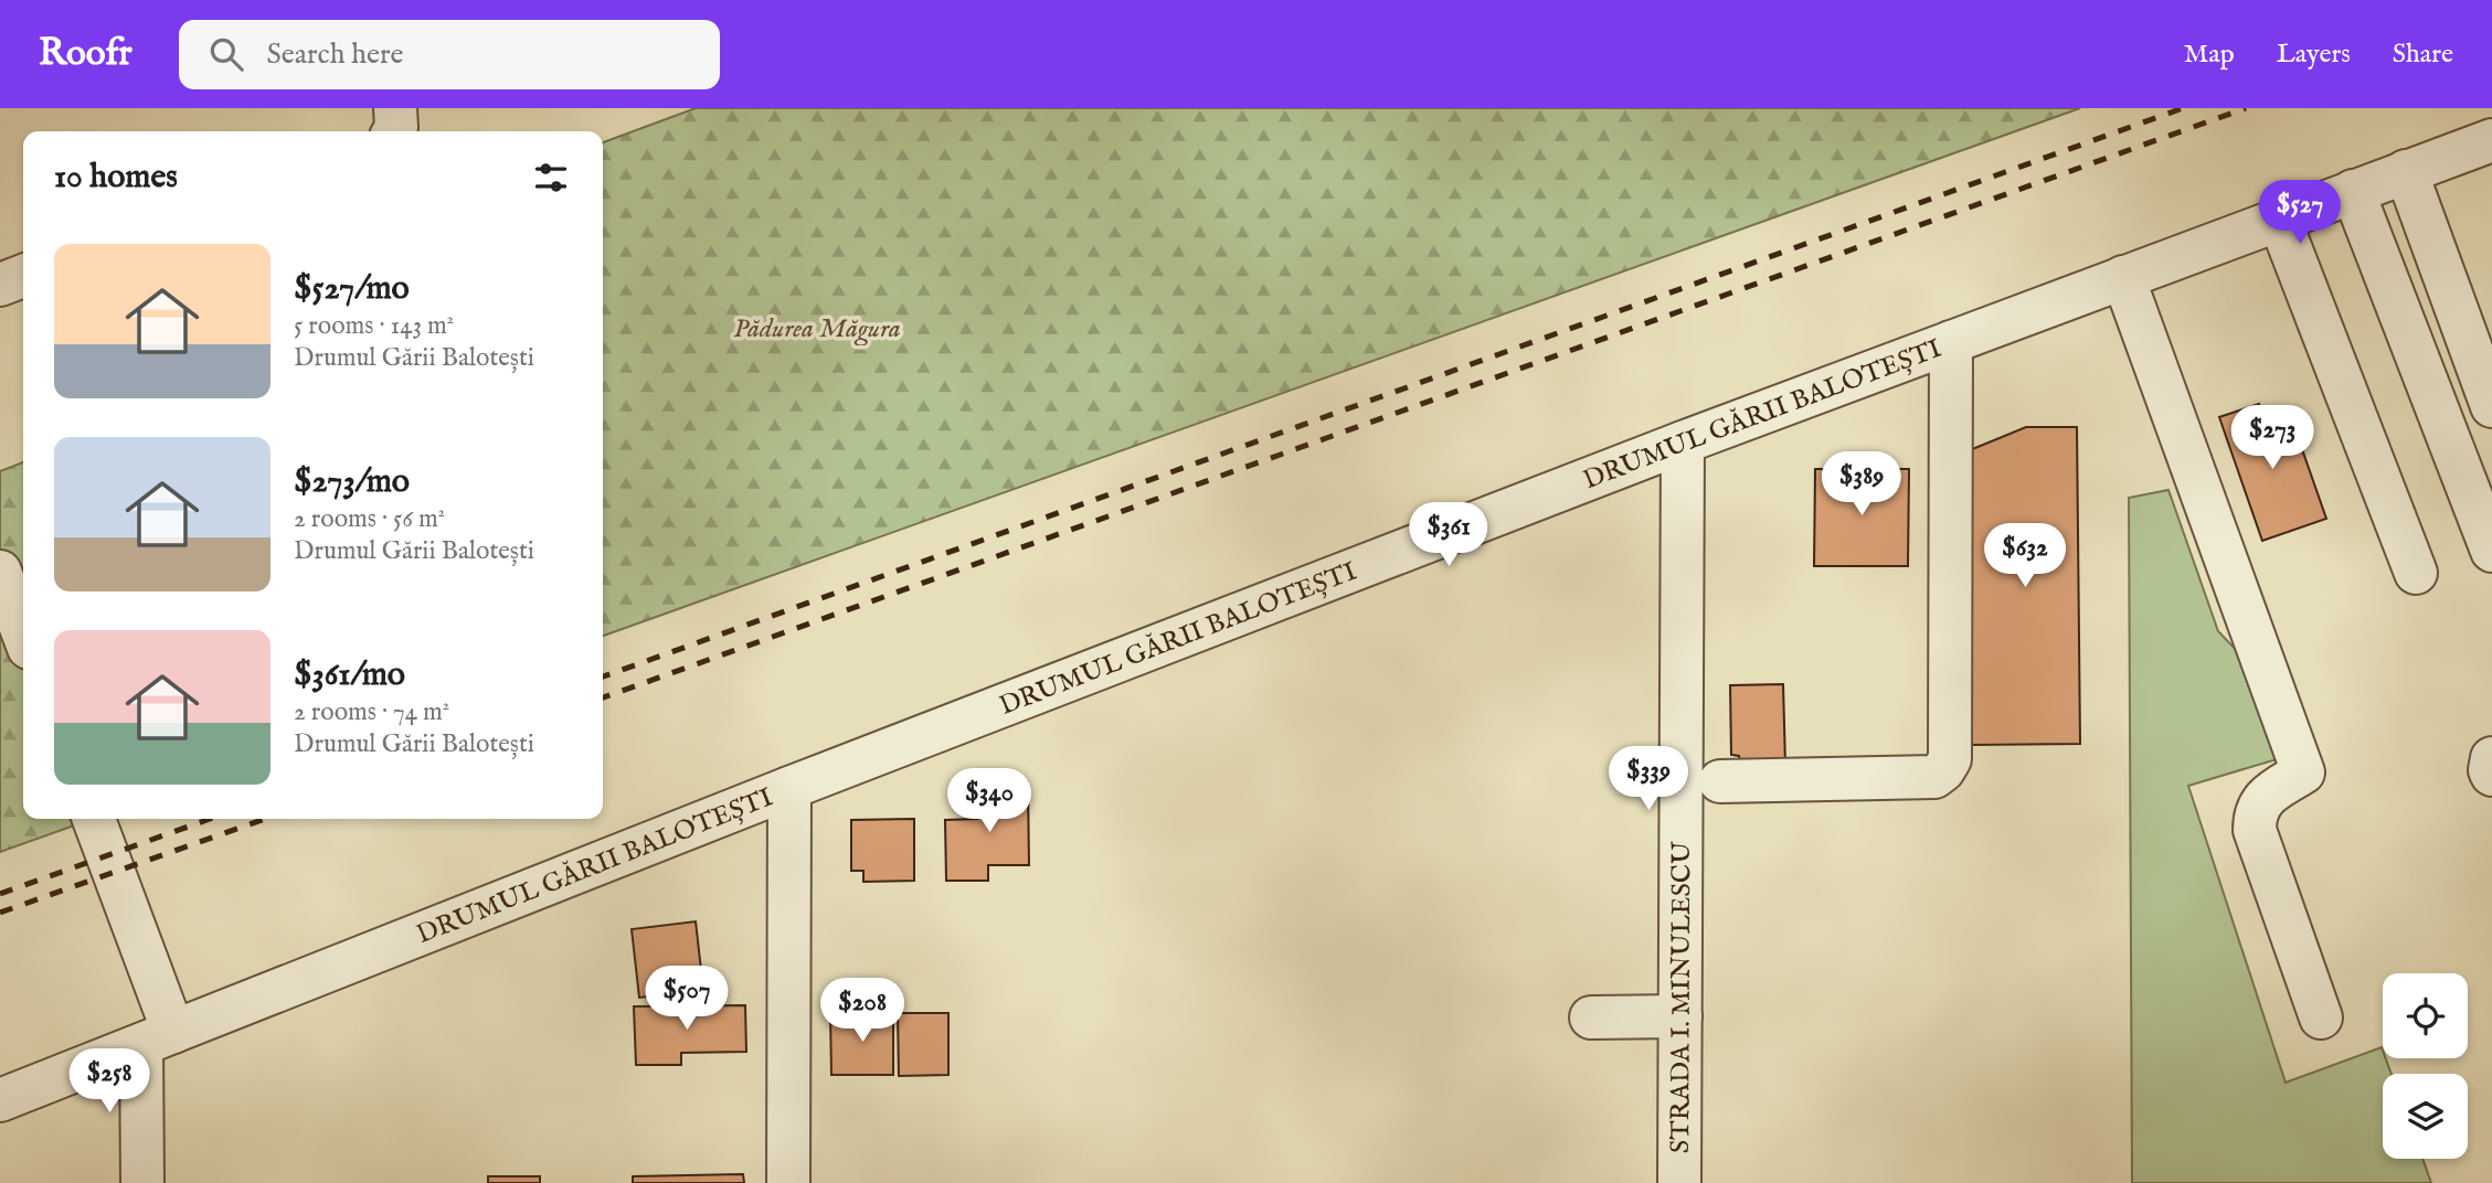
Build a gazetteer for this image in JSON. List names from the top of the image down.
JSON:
{
  "streets": {
    "street": ["DRUMUL GĂRII BALOTEȘTI", "STRADA I. MINULESCU"]
  },
  "crossings": [
    ["DRUMUL GĂRII BALOTEȘTI", "STRADA I. MINULESCU"]
  ],
  "parks": ["Pădurea Măgura"],
  "page": {
    "header": "Roofr",
    "search": "Search here",
    "nav": ["Map", "Layers", "Share"],
    "heading": "10 homes",
    "price": [
      "$527",
      "$273",
      "$389",
      "$361",
      "$632",
      "$339",
      "$340",
      "$507",
      "$208",
      "$258"
    ],
    "list": [
      {
        "name": "$527/mo",
        "note": "5 rooms · 143 m² · Drumul Gării Balotești"
      },
      {
        "name": "$273/mo",
        "note": "2 rooms · 56 m² · Drumul Gării Balotești"
      },
      {
        "name": "$361/mo",
        "note": "2 rooms · 74 m² · Drumul Gării Balotești"
      }
    ]
  }
}
